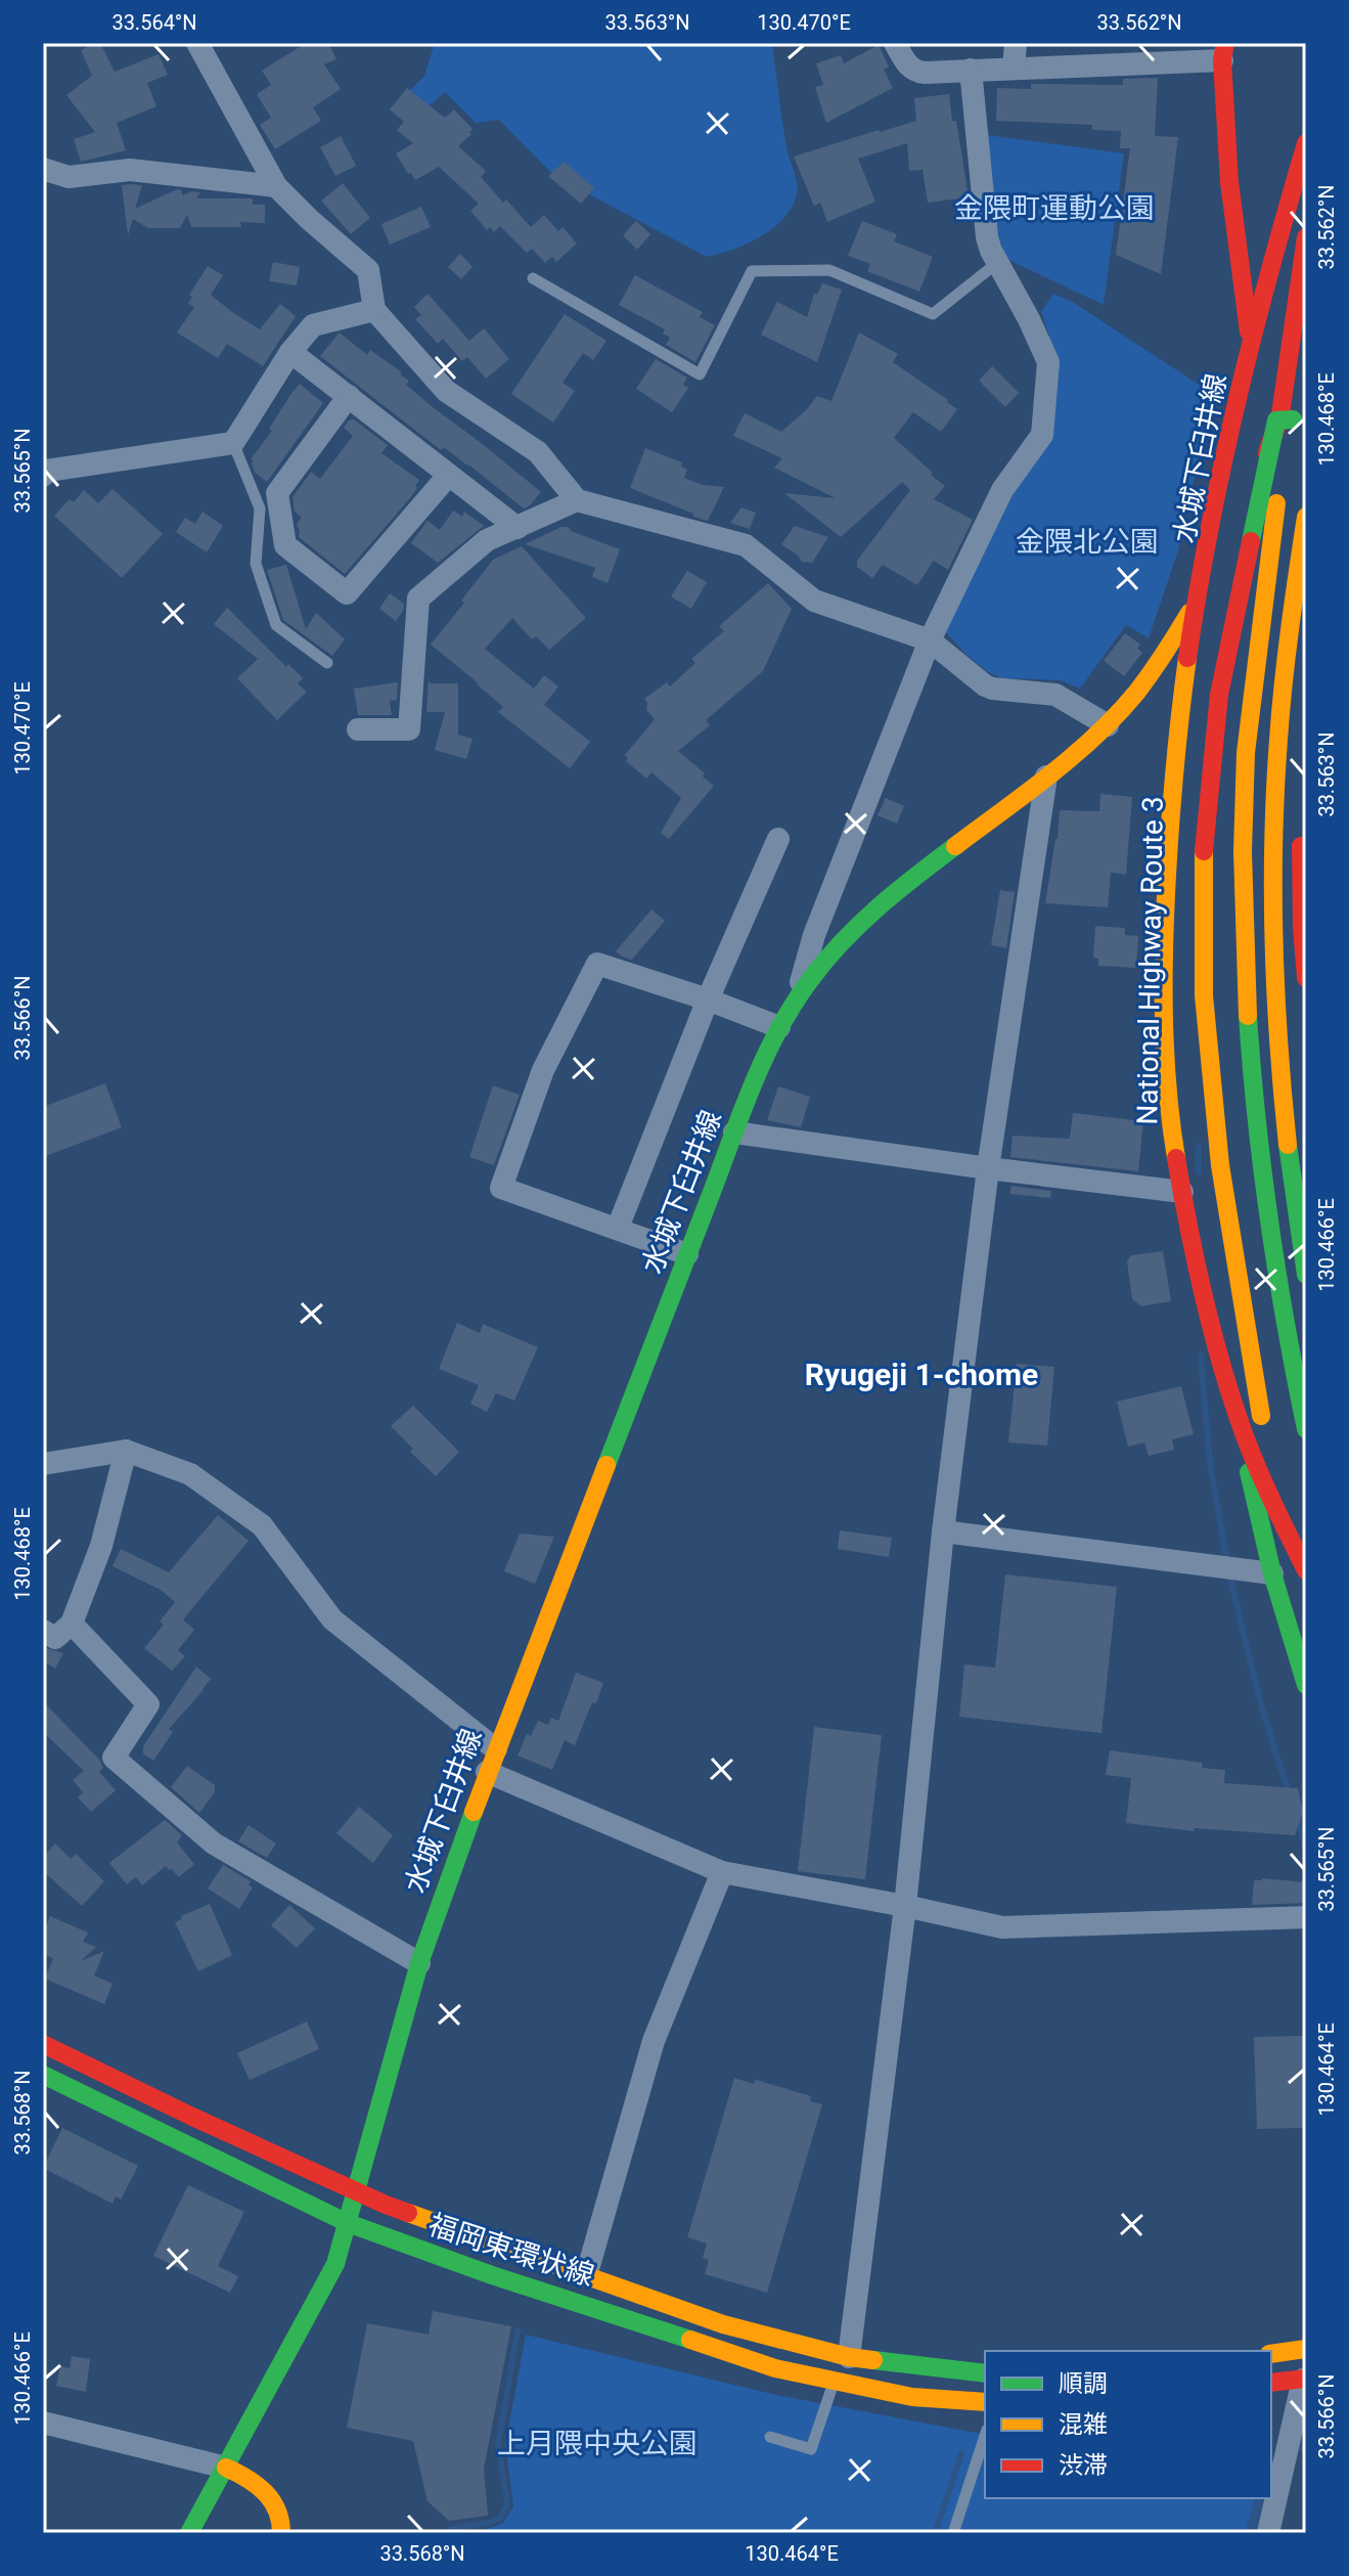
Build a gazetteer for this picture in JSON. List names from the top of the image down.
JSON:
{
  "streets": {
    "main road": ["水城下臼井線", "National Highway Route 3", "福岡東環状線"]
  },
  "crossings": [
    ["水城下臼井線", "福岡東環状線"]
  ],
  "districts": ["Ryugeji 1-chome"],
  "parks": ["金隈町運動公園", "金隈北公園", "上月隈中央公園"],
  "legend": ["順調", "混雑", "渋滞"],
  "coordinates": [
    "33.564°N",
    "33.563°N",
    "130.470°E",
    "33.562°N",
    "130.468°E",
    "33.565°N",
    "33.566°N",
    "130.466°E",
    "130.464°E",
    "33.568°N"
  ]
}
